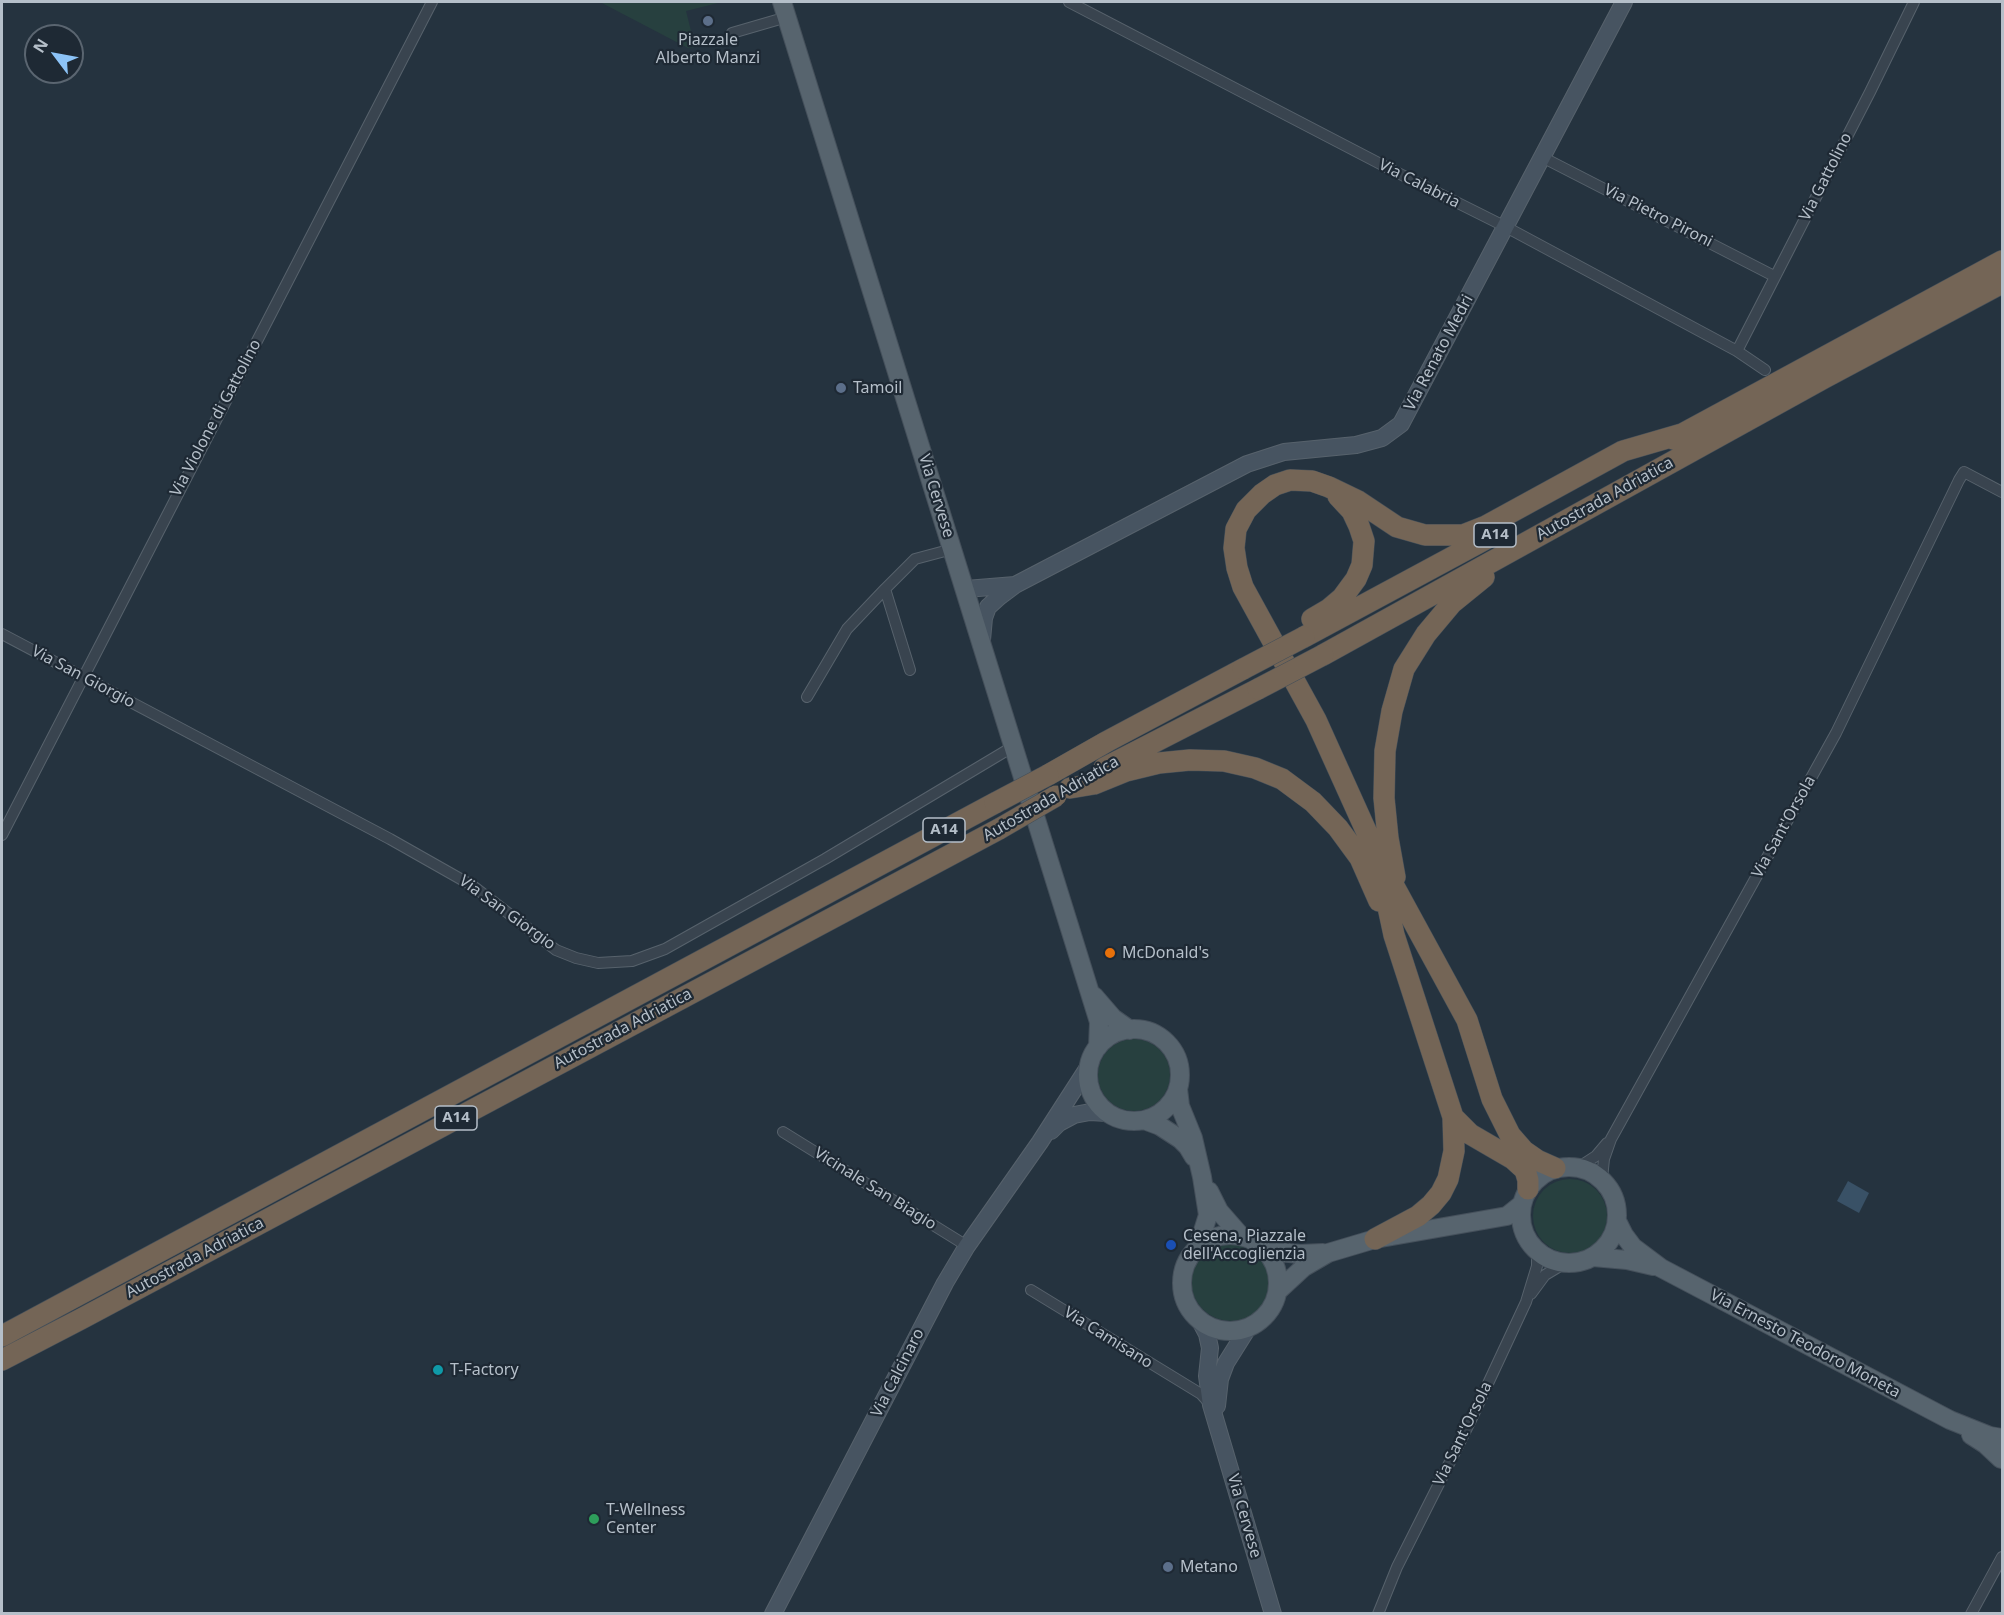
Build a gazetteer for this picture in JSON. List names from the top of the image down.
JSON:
{
  "streets": {
    "highway": ["Autostrada Adriatica", "A14"],
    "main road": [
      "Via Renato Medri",
      "Via Cervese",
      "Via Ernesto Teodoro Moneta",
      "Via Calcinaro"
    ],
    "street": [
      "Via Gattolino",
      "Via Calabria",
      "Via Pietro Pironi",
      "Via Violone di Gattolino",
      "Via San Giorgio",
      "Via Sant'Orsola",
      "Vicinale San Biagio",
      "Via Camisano"
    ]
  },
  "crossings": [
    ["Via Gattolino", "Via Calabria"],
    ["Via Gattolino", "Via Pietro Pironi"],
    ["Via Calabria", "Via Renato Medri"],
    ["Via Pietro Pironi", "Via Renato Medri"],
    ["Via Renato Medri", "Via Cervese"],
    ["Via Violone di Gattolino", "Via San Giorgio"],
    ["Via Cervese", "Via San Giorgio"],
    ["Via Cervese", "Via Camisano"],
    ["Via Cervese", "Via Calcinaro"],
    ["Via Sant'Orsola", "Via Ernesto Teodoro Moneta"],
    ["Vicinale San Biagio", "Via Calcinaro"]
  ],
  "places": [
    "Piazzale Alberto Manzi",
    "Tamoil",
    "McDonald's",
    "Cesena, Piazzale dell'Accoglienzia",
    "T-Factory",
    "T-Wellness Center",
    "Metano"
  ],
  "north": "top left"
}
